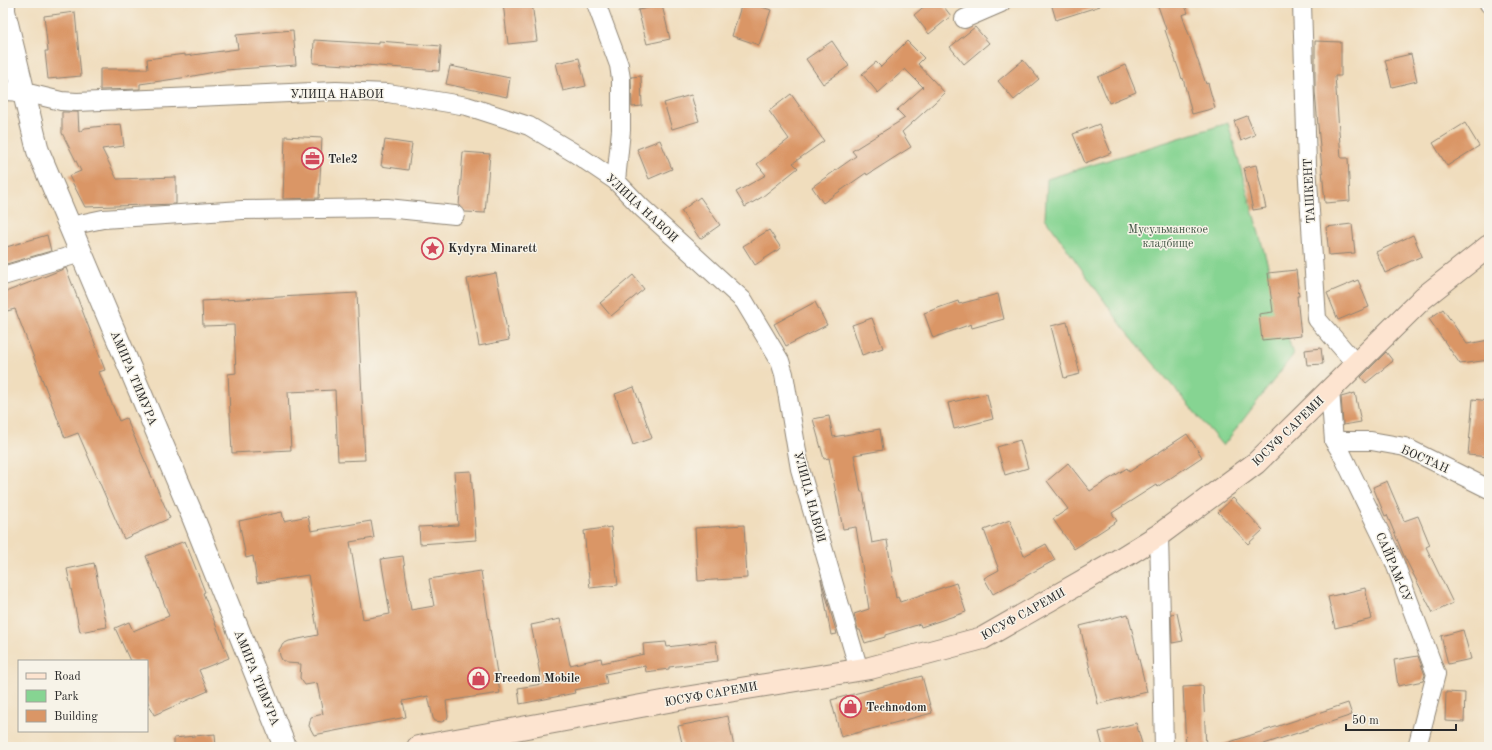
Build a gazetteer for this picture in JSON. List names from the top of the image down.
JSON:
{
  "streets": {
    "main road": ["ЮСУФ САРЕМИ"],
    "street": [
      "УЛИЦА НАВОИ",
      "ТАШКЕНТ",
      "АМИРА ТИМУРА",
      "БОСТАН",
      "САЙРАМ-СУ"
    ]
  },
  "crossings": [
    ["УЛИЦА НАВОИ", "АМИРА ТИМУРА"],
    ["УЛИЦА НАВОИ", "ЮСУФ САРЕМИ"],
    ["ТАШКЕНТ", "ЮСУФ САРЕМИ"],
    ["ЮСУФ САРЕМИ", "САЙРАМ-СУ"],
    ["БОСТАН", "САЙРАМ-СУ"]
  ],
  "parks": ["Мусульманское кладбище"],
  "places": {
    "office": ["Tele2"],
    "place": ["Kydyra Minarett"],
    "shop": ["Freedom Mobile", "Technodom"]
  },
  "legend": ["Road", "Park", "Building"],
  "scale_bar": "50 m"
}
